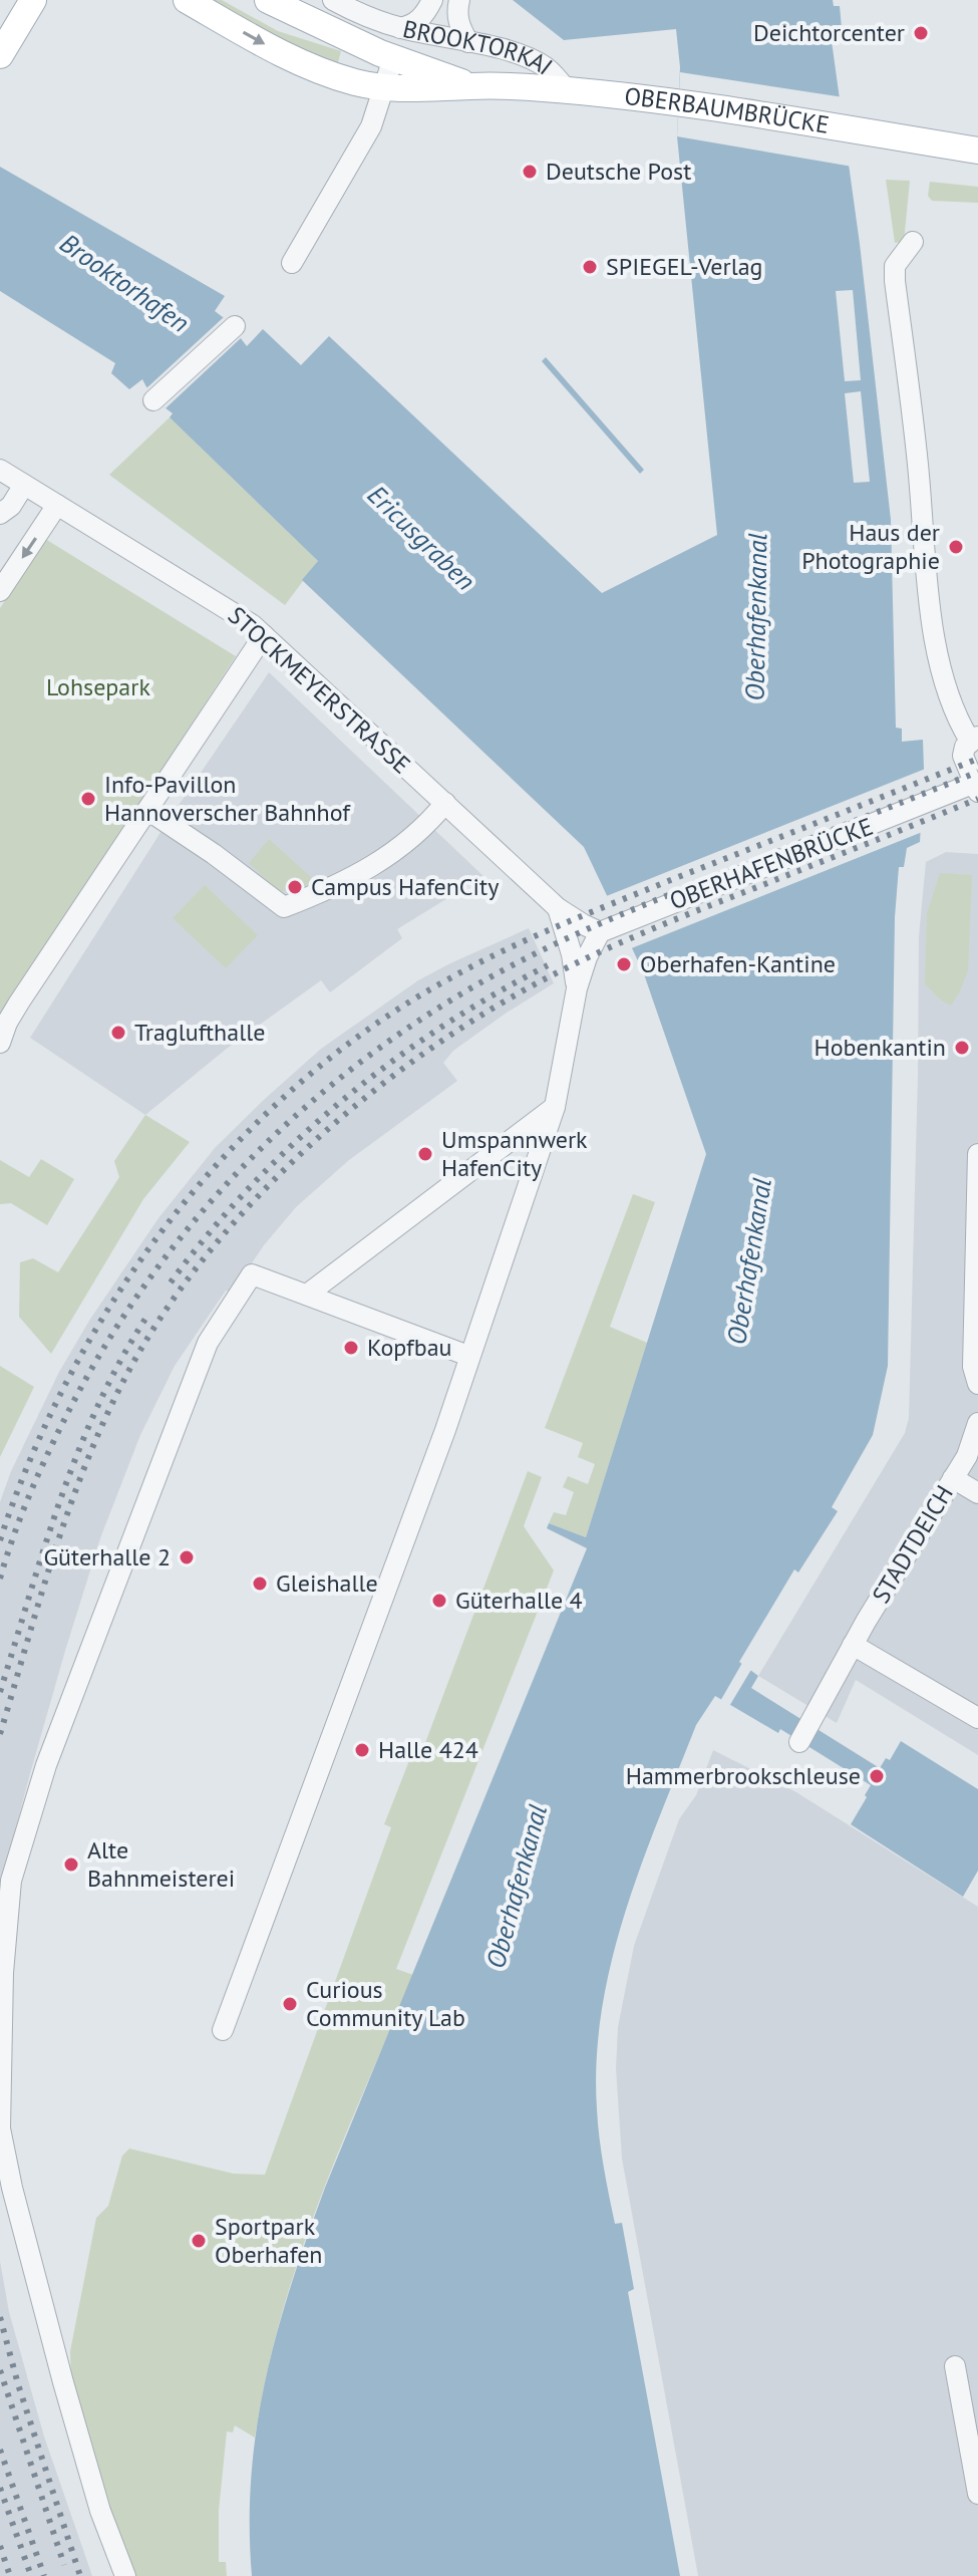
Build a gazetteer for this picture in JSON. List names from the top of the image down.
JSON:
{
  "streets": {
    "main road": ["BROOKTORKAI", "OBERBAUMBRÜCKE"],
    "street": ["STOCKMEYERSTRASSE", "OBERHAFENBRÜCKE", "STADTDEICH"]
  },
  "crossings": [
    ["BROOKTORKAI", "OBERBAUMBRÜCKE"],
    ["STOCKMEYERSTRASSE", "OBERHAFENBRÜCKE"]
  ],
  "water": ["Brooktorhafen", "Ericusgraben", "Oberhafenkanal"],
  "parks": ["Lohsepark"],
  "places": [
    "Deichtorcenter",
    "Deutsche Post",
    "SPIEGEL-Verlag",
    "Haus der Photographie",
    "Info-Pavillon Hannoverscher Bahnhof",
    "Campus HafenCity",
    "Oberhafen-Kantine",
    "Traglufthalle",
    "Hobenkantin",
    "Umspannwerk HafenCity",
    "Kopfbau",
    "Güterhalle 2",
    "Gleishalle",
    "Güterhalle 4",
    "Halle 424",
    "Hammerbrookschleuse",
    "Alte Bahnmeisterei",
    "Curious Community Lab",
    "Sportpark Oberhafen"
  ]
}
